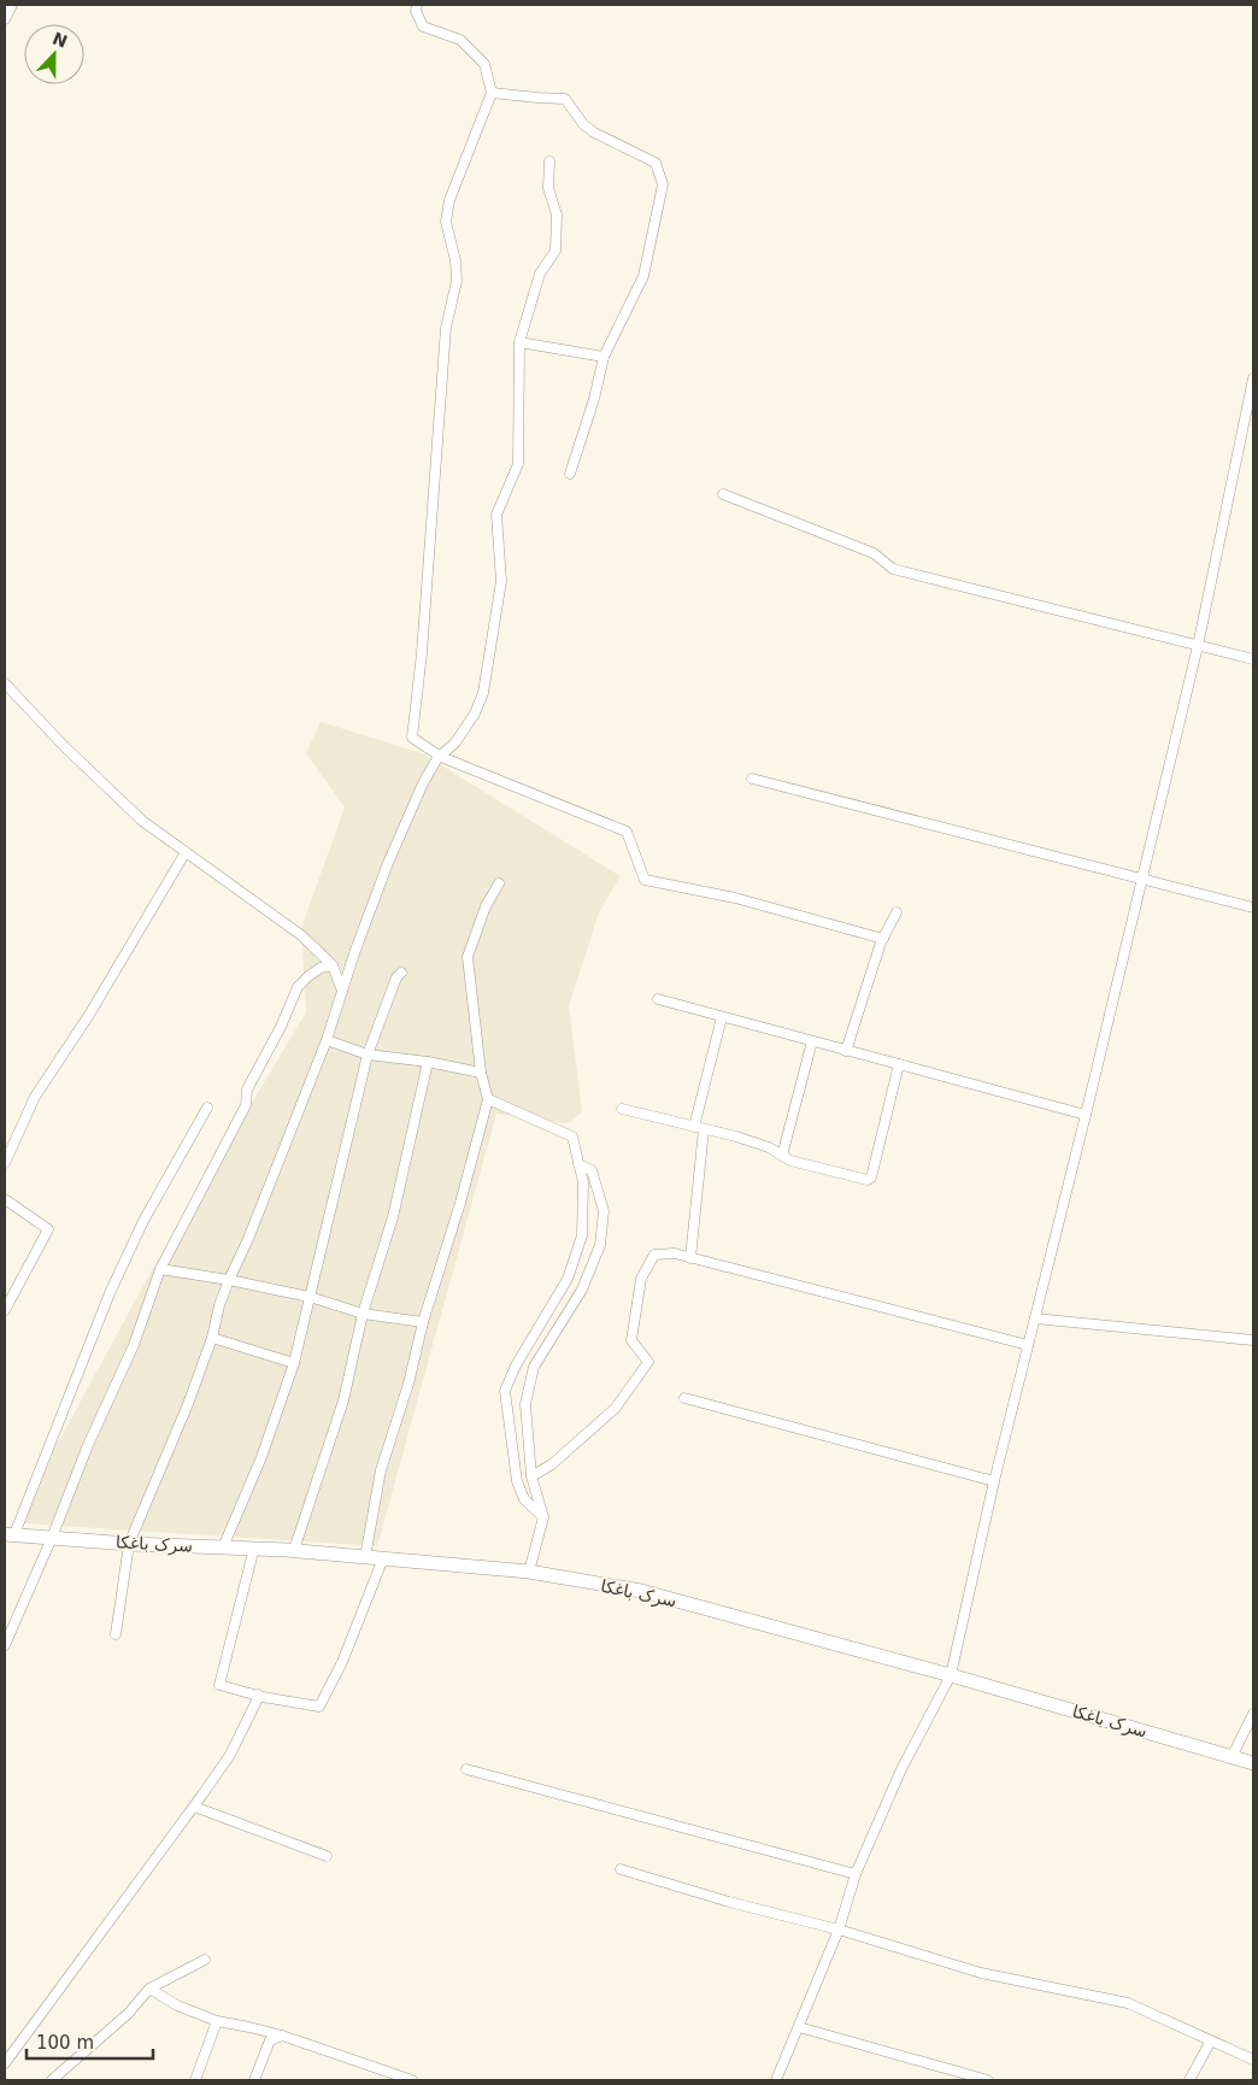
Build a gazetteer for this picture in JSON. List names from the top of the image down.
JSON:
{
  "streets": {
    "street": ["سرک باغکا"]
  },
  "scale_bar": "100 m",
  "north": "top"
}
